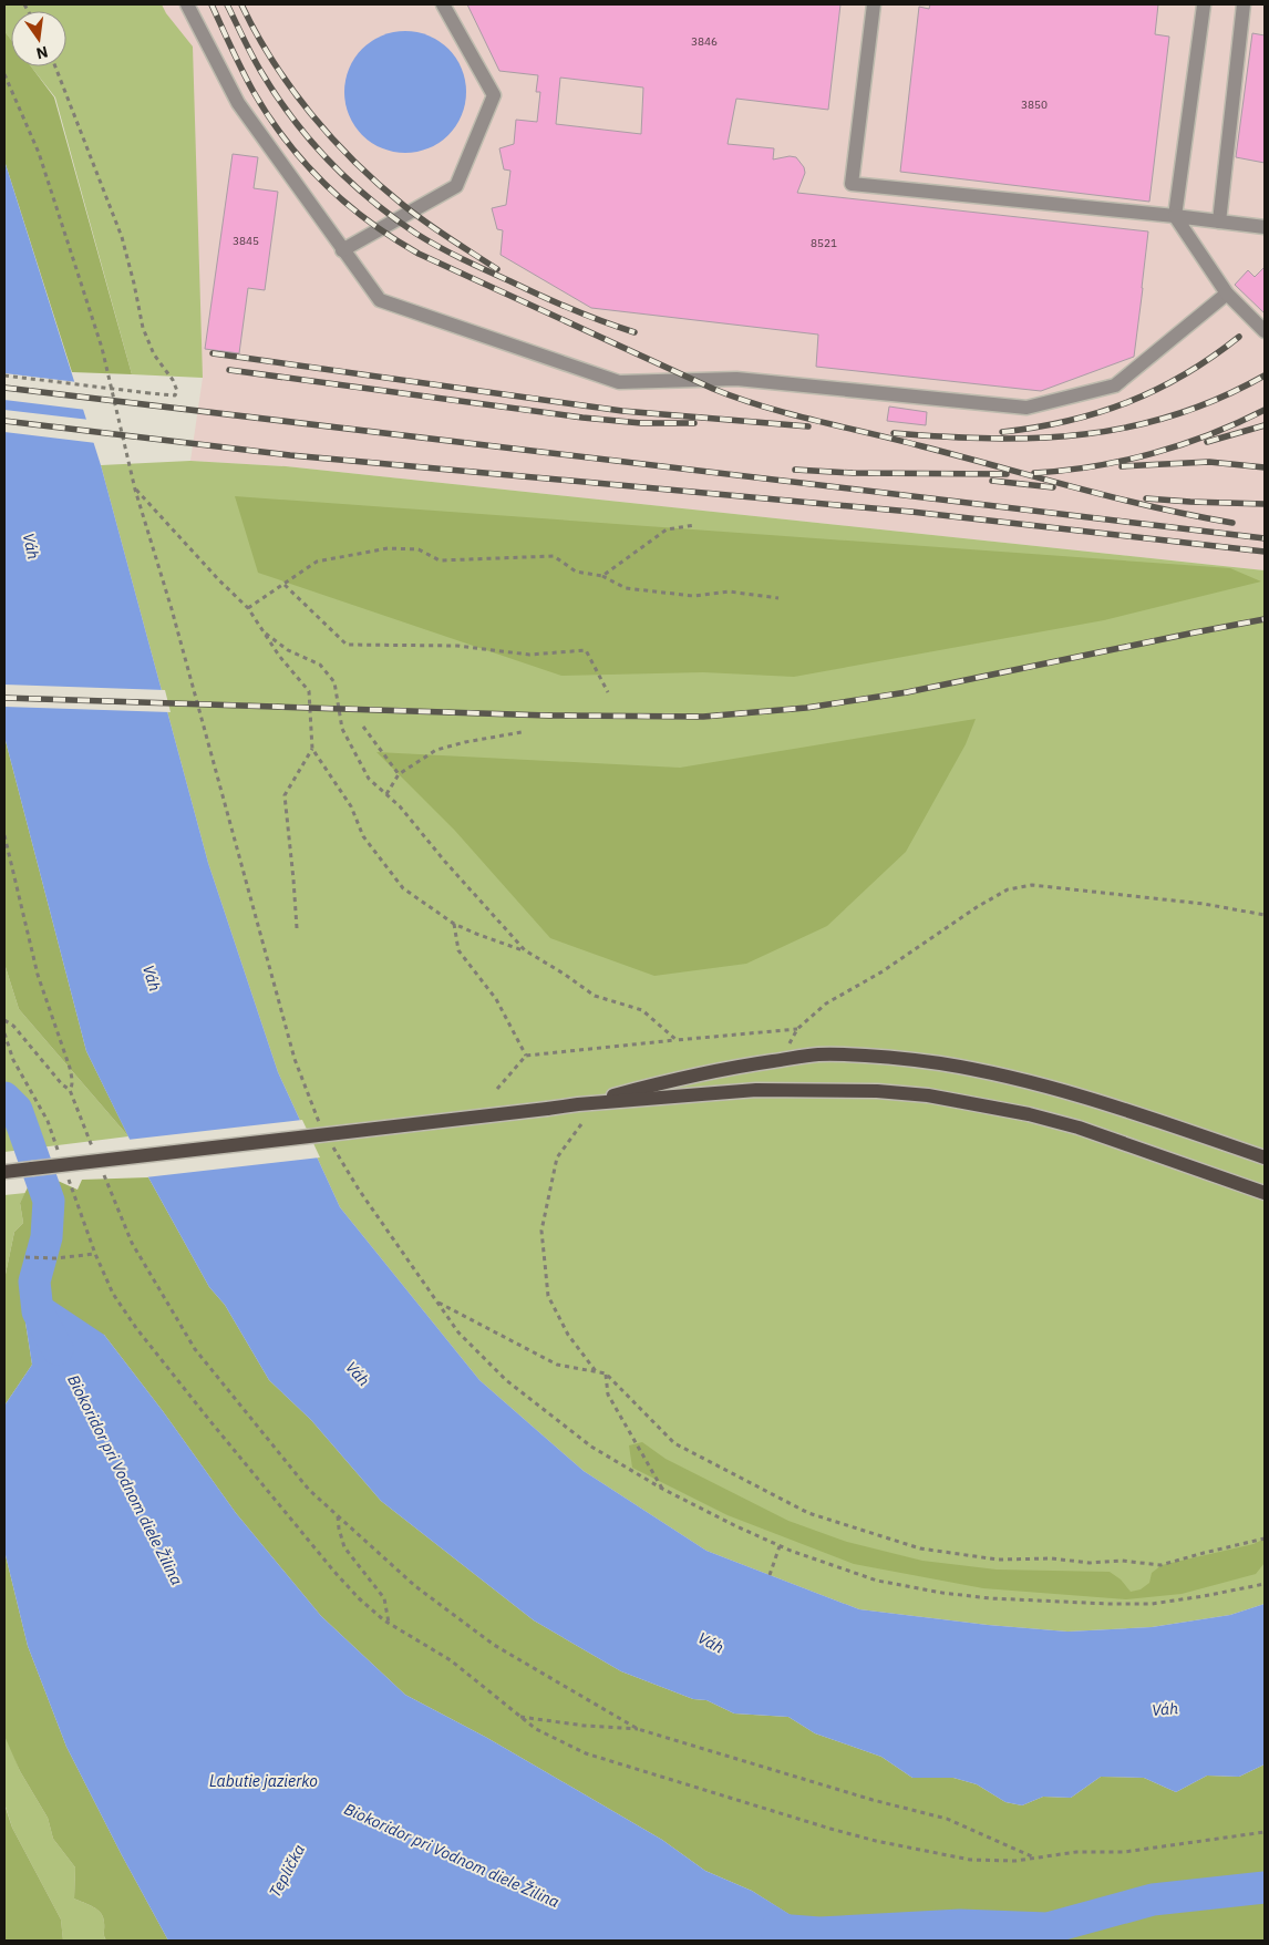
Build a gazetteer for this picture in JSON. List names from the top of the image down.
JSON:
{
  "water": [
    "Váh",
    "Biokoridor pri Vodnom diele Žilina",
    "Labutie jazierko",
    "Teplička"
  ],
  "house_numbers": [
    "3846",
    "3850",
    "3845",
    "8521"
  ],
  "north": "bottom"
}
